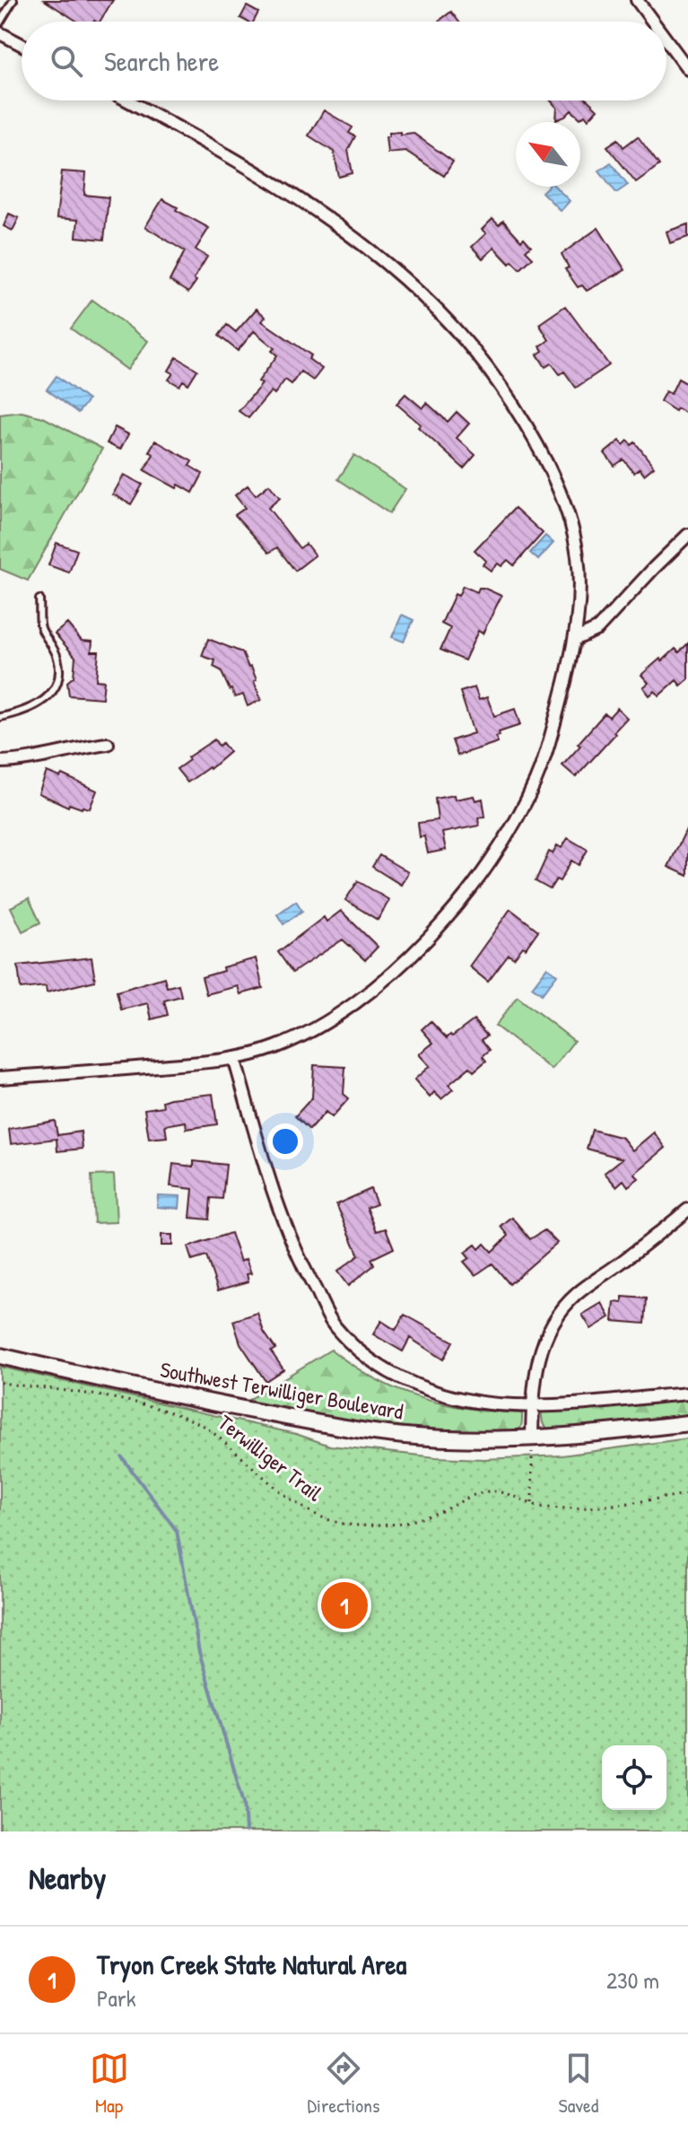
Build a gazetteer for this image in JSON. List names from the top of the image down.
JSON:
{
  "streets": {
    "main road": ["Southwest Terwilliger Boulevard"],
    "path": ["Terwilliger Trail"]
  },
  "north": "top left",
  "page": {
    "search": "Search here",
    "pins": "1",
    "heading": "Nearby",
    "list": [
      {
        "mark": "1",
        "name": "Tryon Creek State Natural Area",
        "note": "Park",
        "value": "230 m"
      }
    ],
    "nav": ["Map", "Directions", "Saved"]
  }
}
